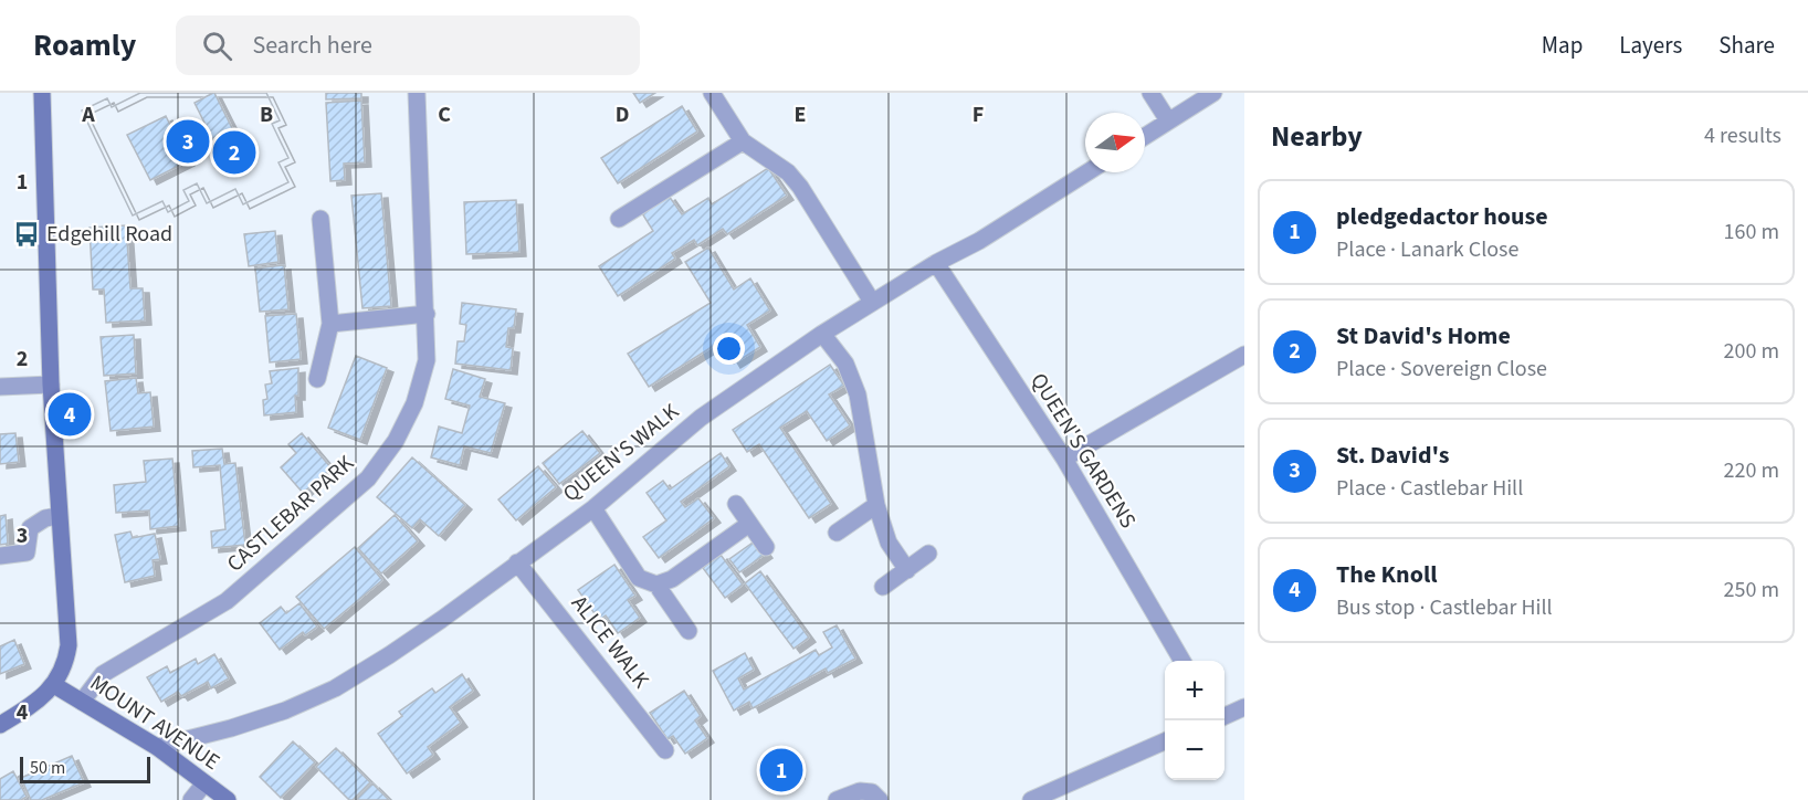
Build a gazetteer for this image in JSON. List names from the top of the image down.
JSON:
{
  "streets": {
    "main road": ["MOUNT AVENUE"],
    "street": [
      "QUEEN'S GARDENS",
      "QUEEN'S WALK",
      "CASTLEBAR PARK",
      "ALICE WALK"
    ]
  },
  "crossings": [
    ["QUEEN'S GARDENS", "QUEEN'S WALK"],
    ["QUEEN'S WALK", "ALICE WALK"],
    ["QUEEN'S WALK", "MOUNT AVENUE"],
    ["CASTLEBAR PARK", "MOUNT AVENUE"]
  ],
  "places": {
    "bus stop": ["Edgehill Road"]
  },
  "scale_bar": "50 m",
  "north": "right",
  "page": {
    "header": "Roamly",
    "search": "Search here",
    "nav": ["Map", "Layers", "Share"],
    "heading": ["Nearby", "4 results"],
    "pins": [
      "3",
      "2",
      "4",
      "1"
    ],
    "list": [
      {
        "mark": "1",
        "name": "pledgedactor house",
        "note": "Place · Lanark Close",
        "value": "160 m"
      },
      {
        "mark": "2",
        "name": "St David's Home",
        "note": "Place · Sovereign Close",
        "value": "200 m"
      },
      {
        "mark": "3",
        "name": "St. David's",
        "note": "Place · Castlebar Hill",
        "value": "220 m"
      },
      {
        "mark": "4",
        "name": "The Knoll",
        "note": "Bus stop · Castlebar Hill",
        "value": "250 m"
      }
    ],
    "map_buttons": ["+", "−"],
    "scale": "50 m"
  },
  "grid": {
    "columns": [
      "A",
      "B",
      "C",
      "D",
      "E",
      "F"
    ],
    "rows": [
      "1",
      "2",
      "3",
      "4"
    ]
  }
}
